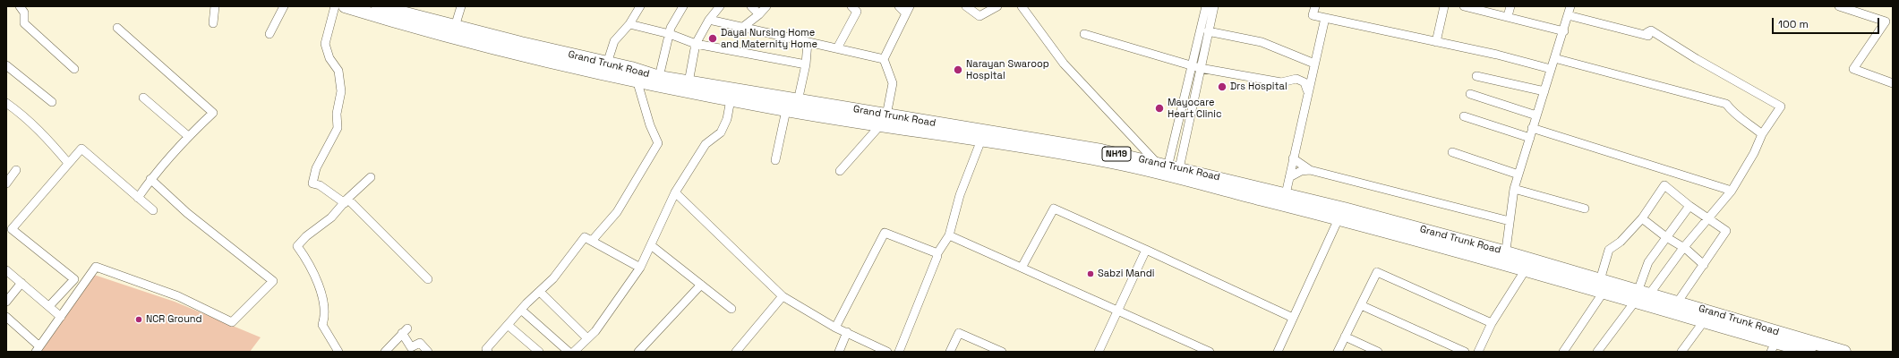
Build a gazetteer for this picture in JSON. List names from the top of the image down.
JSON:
{
  "streets": {
    "highway": ["Grand Trunk Road", "NH19"]
  },
  "places": [
    "Dayal Nursing Home and Maternity Home",
    "Narayan Swaroop Hospital",
    "Drs Hospital",
    "Mayocare Heart Clinic",
    "Sabzi Mandi",
    "NCR Ground"
  ],
  "scale_bar": "100 m"
}
